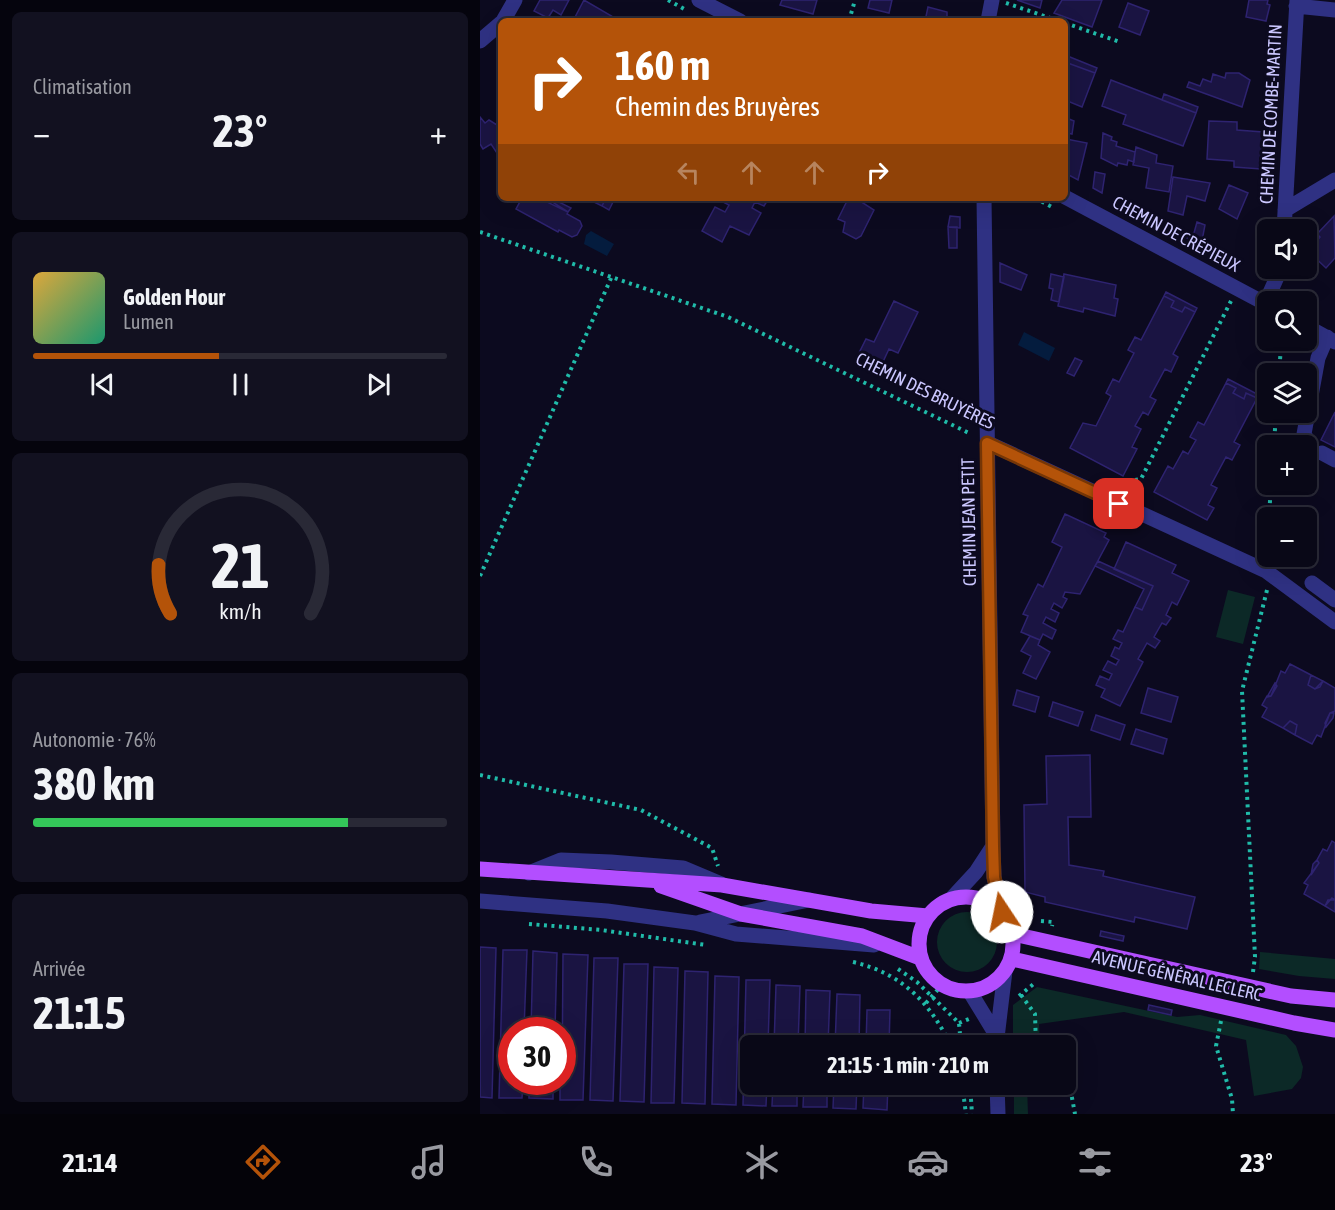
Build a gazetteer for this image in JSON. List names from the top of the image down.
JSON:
{
  "streets": {
    "main road": ["AVENUE GÉNÉRAL LECLERC"],
    "street": [
      "CHEMIN DE COMBE-MARTIN",
      "CHEMIN DE CRÉPIEUX",
      "CHEMIN DES BRUYÈRES",
      "CHEMIN JEAN PETIT"
    ]
  },
  "crossings": [
    ["CHEMIN DES BRUYÈRES", "CHEMIN JEAN PETIT"],
    ["CHEMIN JEAN PETIT", "AVENUE GÉNÉRAL LECLERC"]
  ],
  "page": {
    "tile": [
      "Climatisation",
      ["Autonomie · 76%", "380 km"],
      ["Arrivée", "21:15"]
    ],
    "turn": ["160 m", "Chemin des Bruyères"],
    "heat": ["−", "23°", "+"],
    "map_buttons": ["+", "−"],
    "song": ["Golden Hour", "Lumen"],
    "limit": "30",
    "trip": "21:15 · 1 min · 210 m",
    "tabs": ["21:14", "23°"],
    "gauge": ["21", "km/h"]
  }
}
